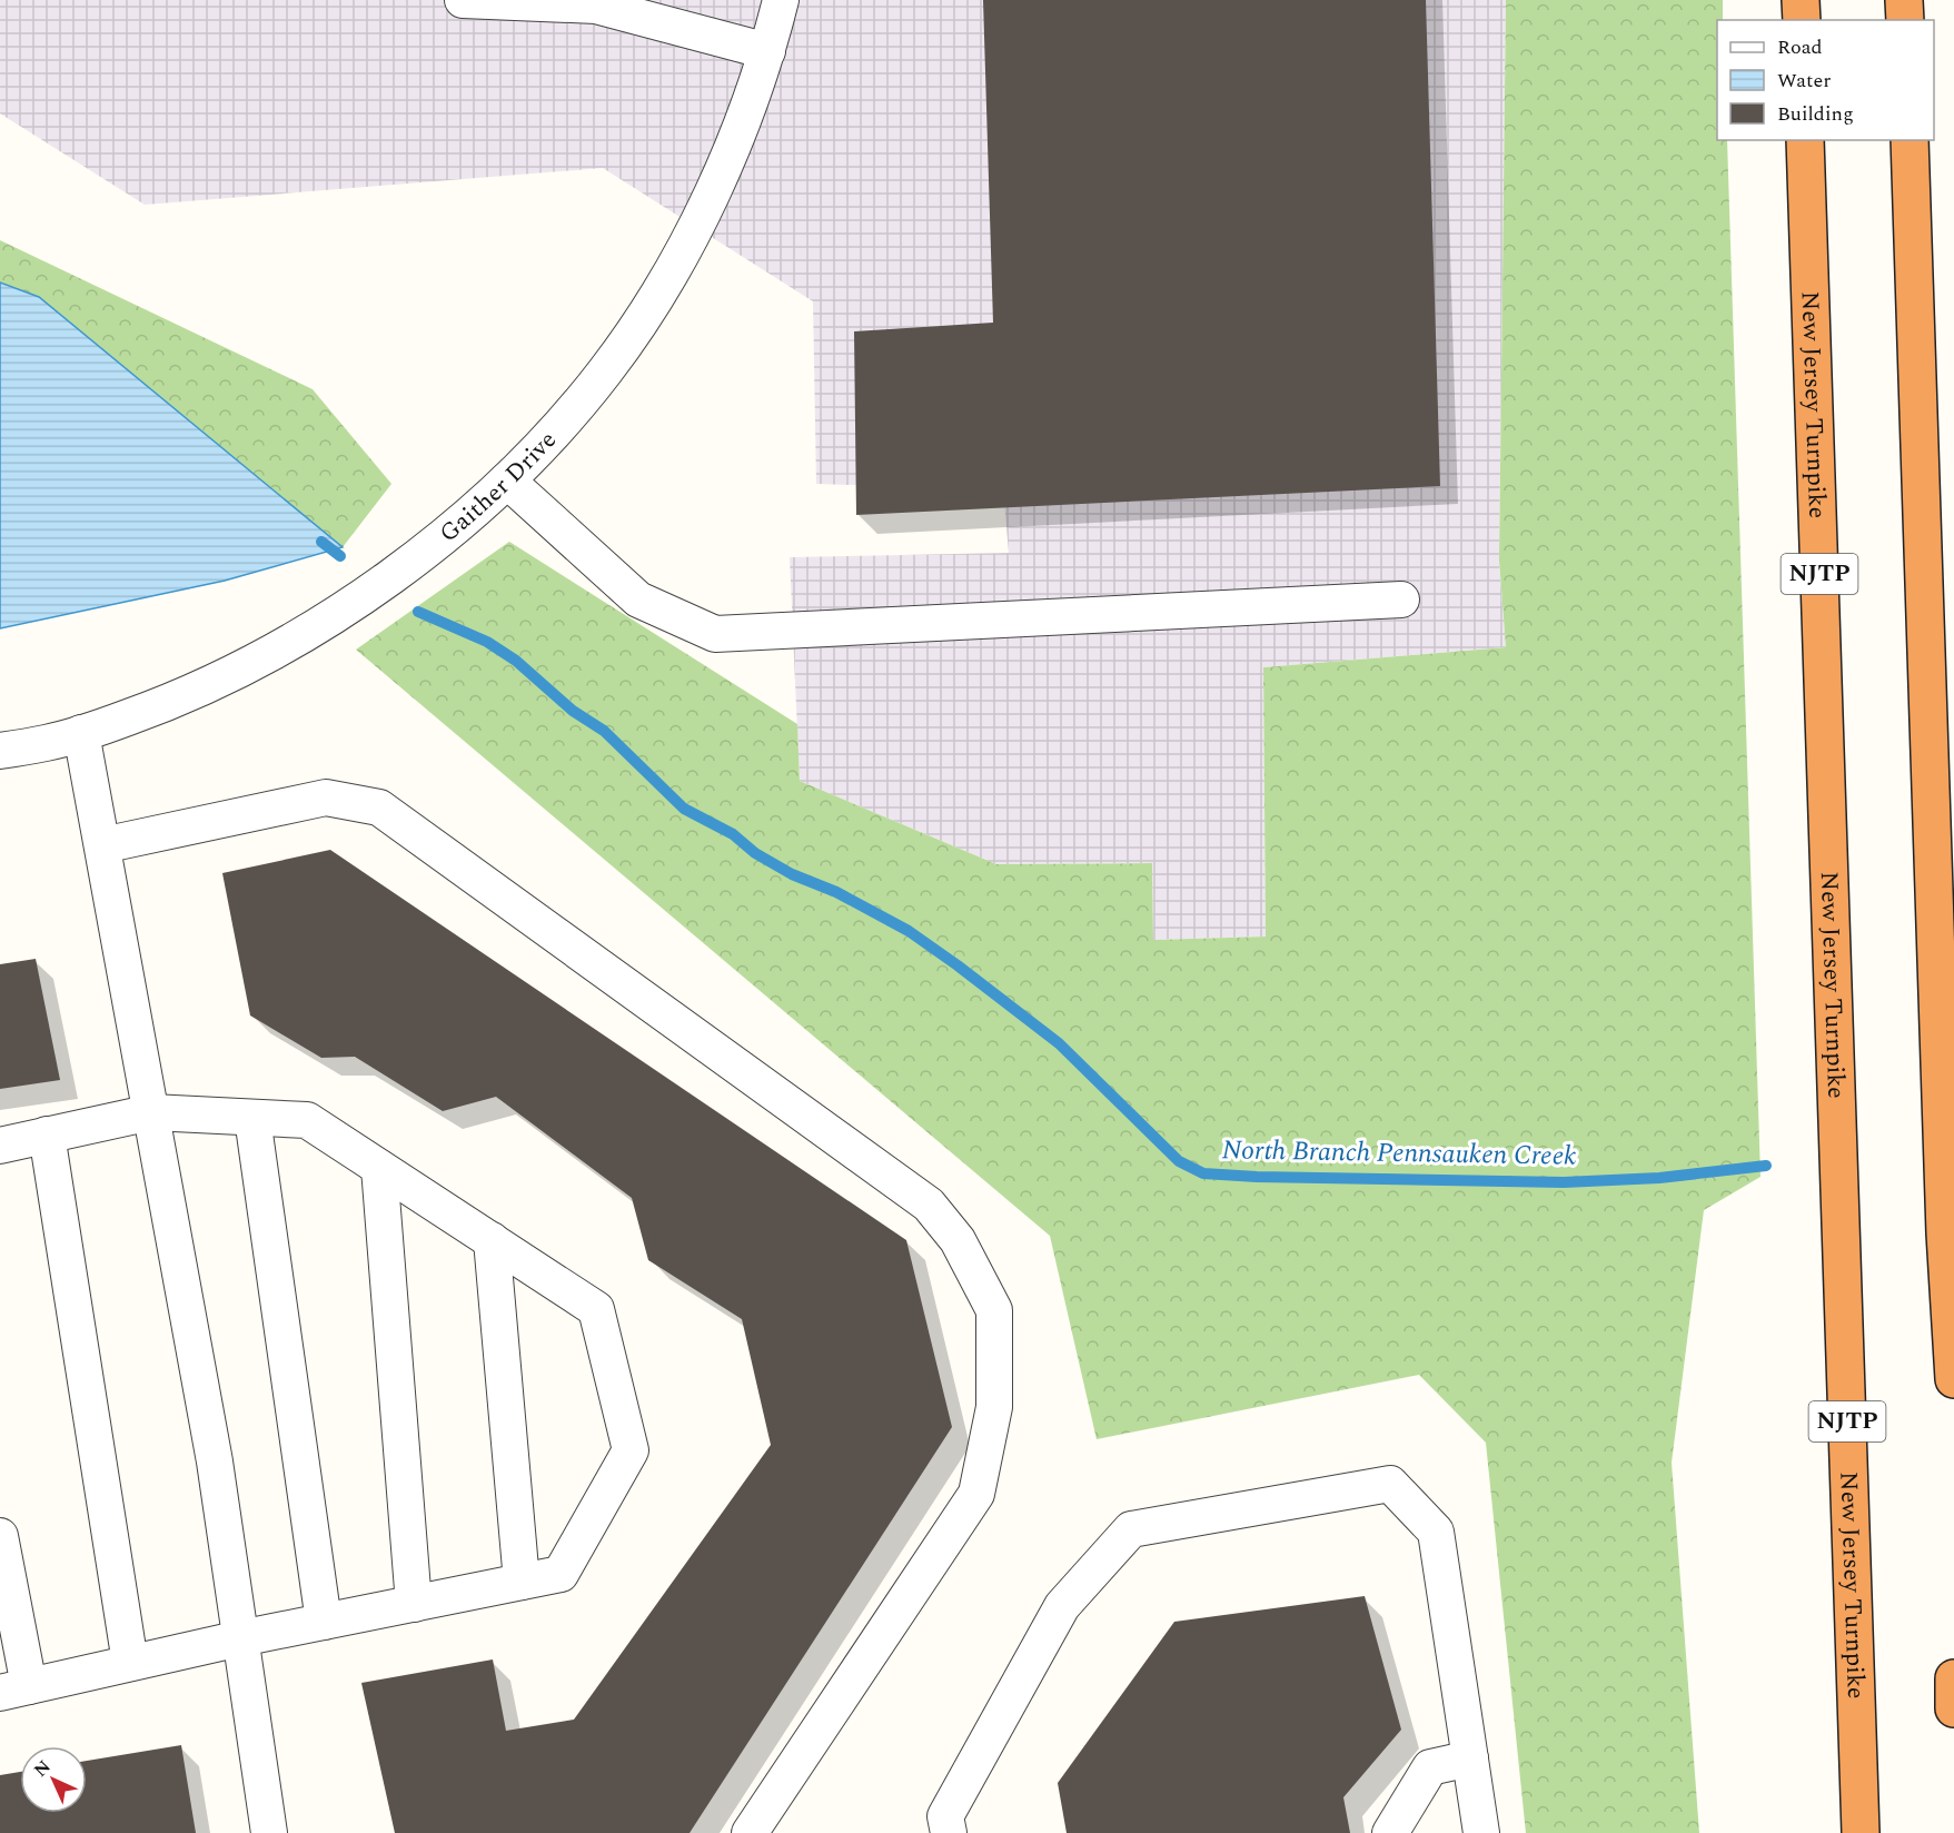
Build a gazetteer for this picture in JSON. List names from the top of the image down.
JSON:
{
  "streets": {
    "highway": ["New Jersey Turnpike", "NJTP"],
    "street": ["Gaither Drive"]
  },
  "water": ["North Branch Pennsauken Creek"],
  "legend": ["Road", "Water", "Building"],
  "north": "top left"
}
